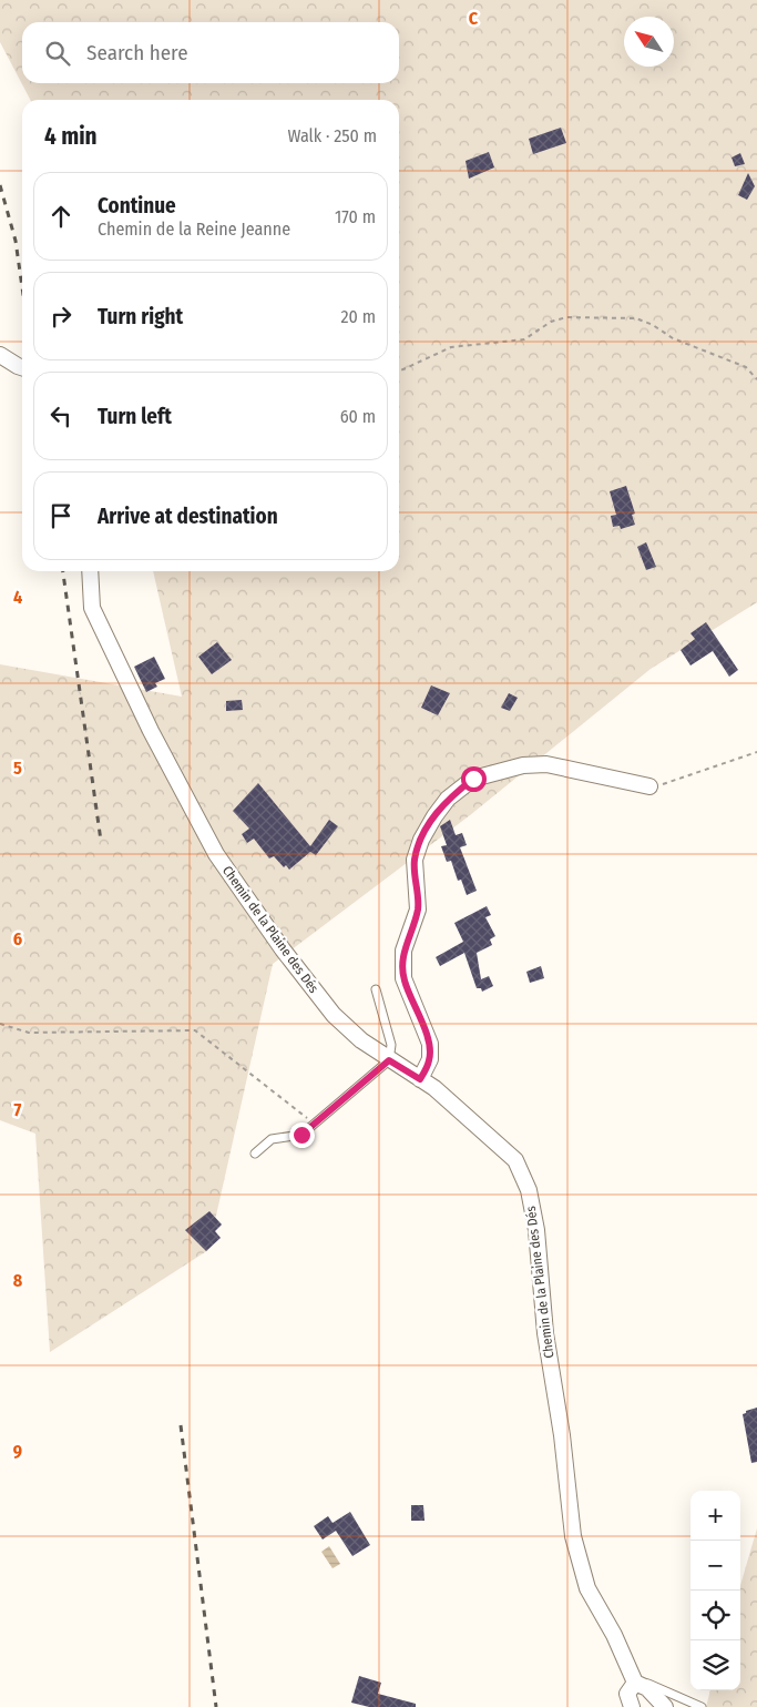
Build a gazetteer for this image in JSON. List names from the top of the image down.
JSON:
{
  "streets": {
    "street": ["Chemin de la Plaine des Dés"]
  },
  "north": "top left",
  "page": {
    "search": "Search here",
    "heading": ["4 min", "Walk · 250 m"],
    "list": [
      ["Continue", "Chemin de la Reine Jeanne", "170 m"],
      ["Turn right", "20 m"],
      ["Turn left", "60 m"],
      "Arrive at destination"
    ],
    "map_buttons": ["+", "−"]
  },
  "grid": {
    "columns": ["C"],
    "rows": [
      "4",
      "5",
      "6",
      "7",
      "8",
      "9"
    ]
  }
}
